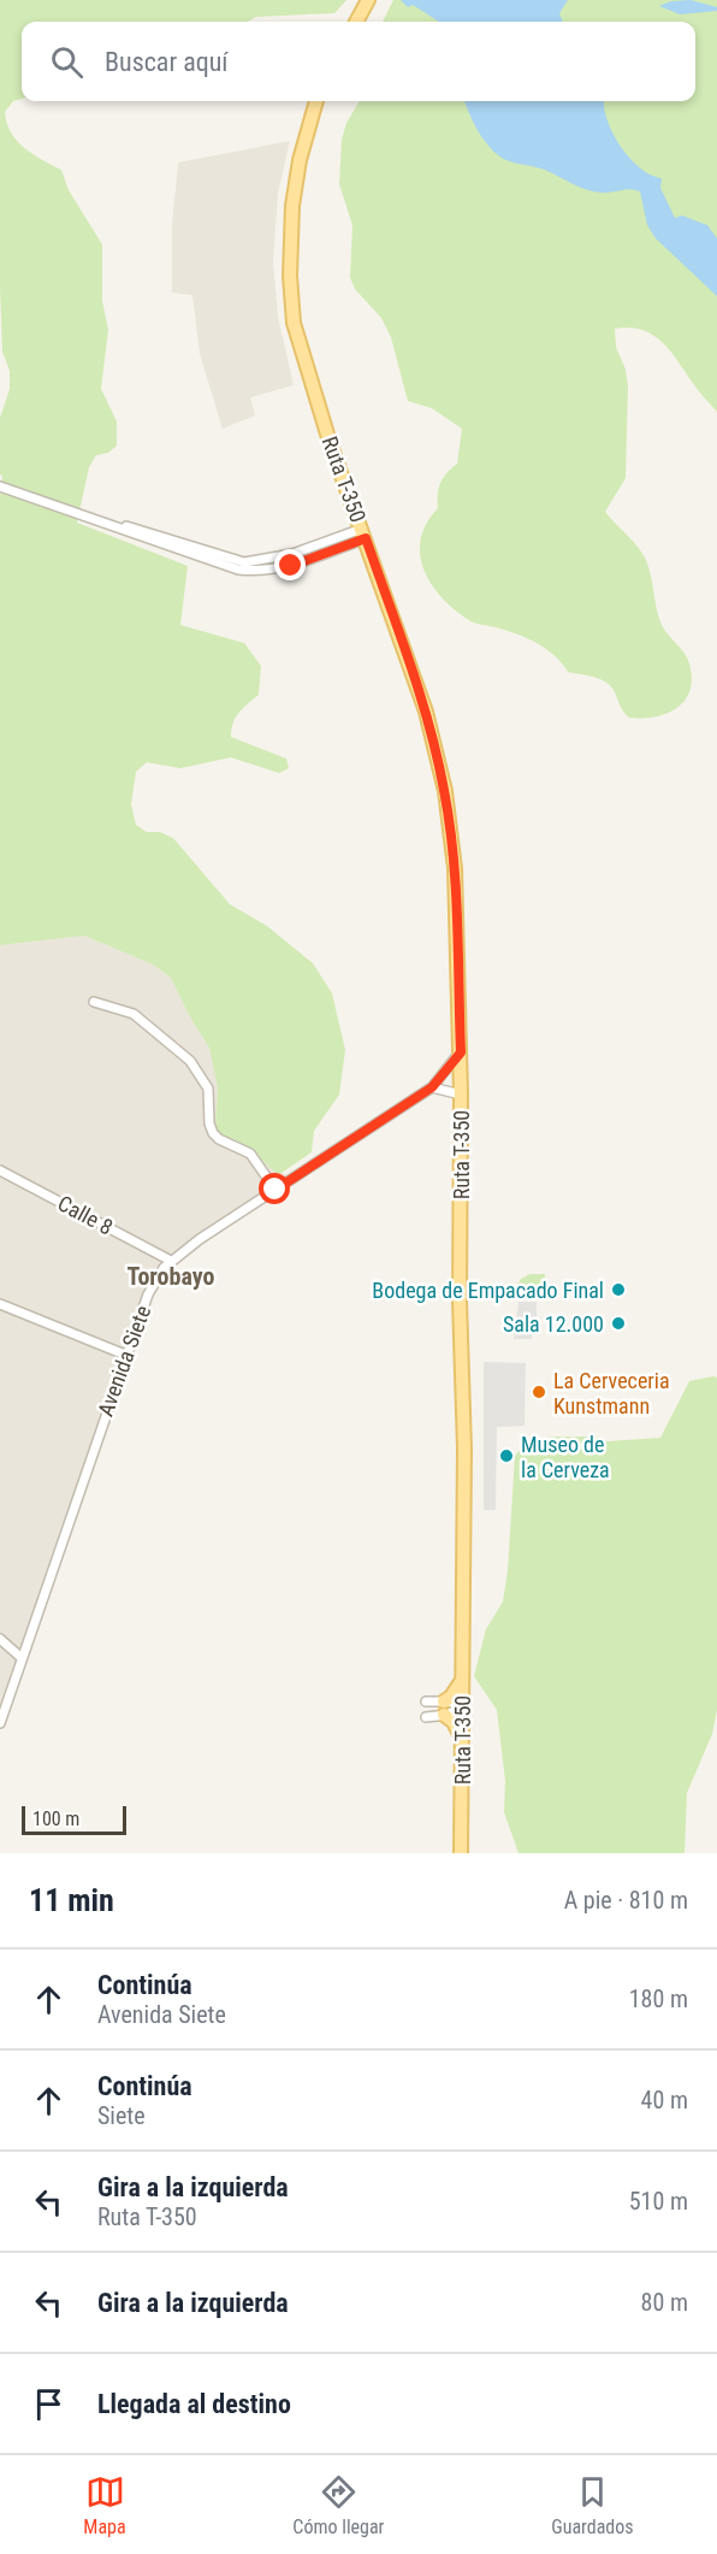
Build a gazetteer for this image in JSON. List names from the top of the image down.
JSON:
{
  "streets": {
    "main road": ["Ruta T-350"],
    "street": ["Calle 8", "Avenida Siete"]
  },
  "crossings": [
    ["Ruta T-350", "Avenida Siete"],
    ["Calle 8", "Avenida Siete"]
  ],
  "districts": ["Torobayo"],
  "places": [
    "Bodega de Empacado Final",
    "Sala 12.000",
    "La Cerveceria Kunstmann",
    "Museo de la Cerveza"
  ],
  "scale_bar": "100 m",
  "page": {
    "search": "Buscar aquí",
    "scale": "100 m",
    "heading": ["11 min", "A pie · 810 m"],
    "list": [
      ["Continúa", "Avenida Siete", "180 m"],
      ["Continúa", "Siete", "40 m"],
      ["Gira a la izquierda", "Ruta T-350", "510 m"],
      ["Gira a la izquierda", "80 m"],
      "Llegada al destino"
    ],
    "nav": ["Mapa", "Cómo llegar", "Guardados"]
  }
}
